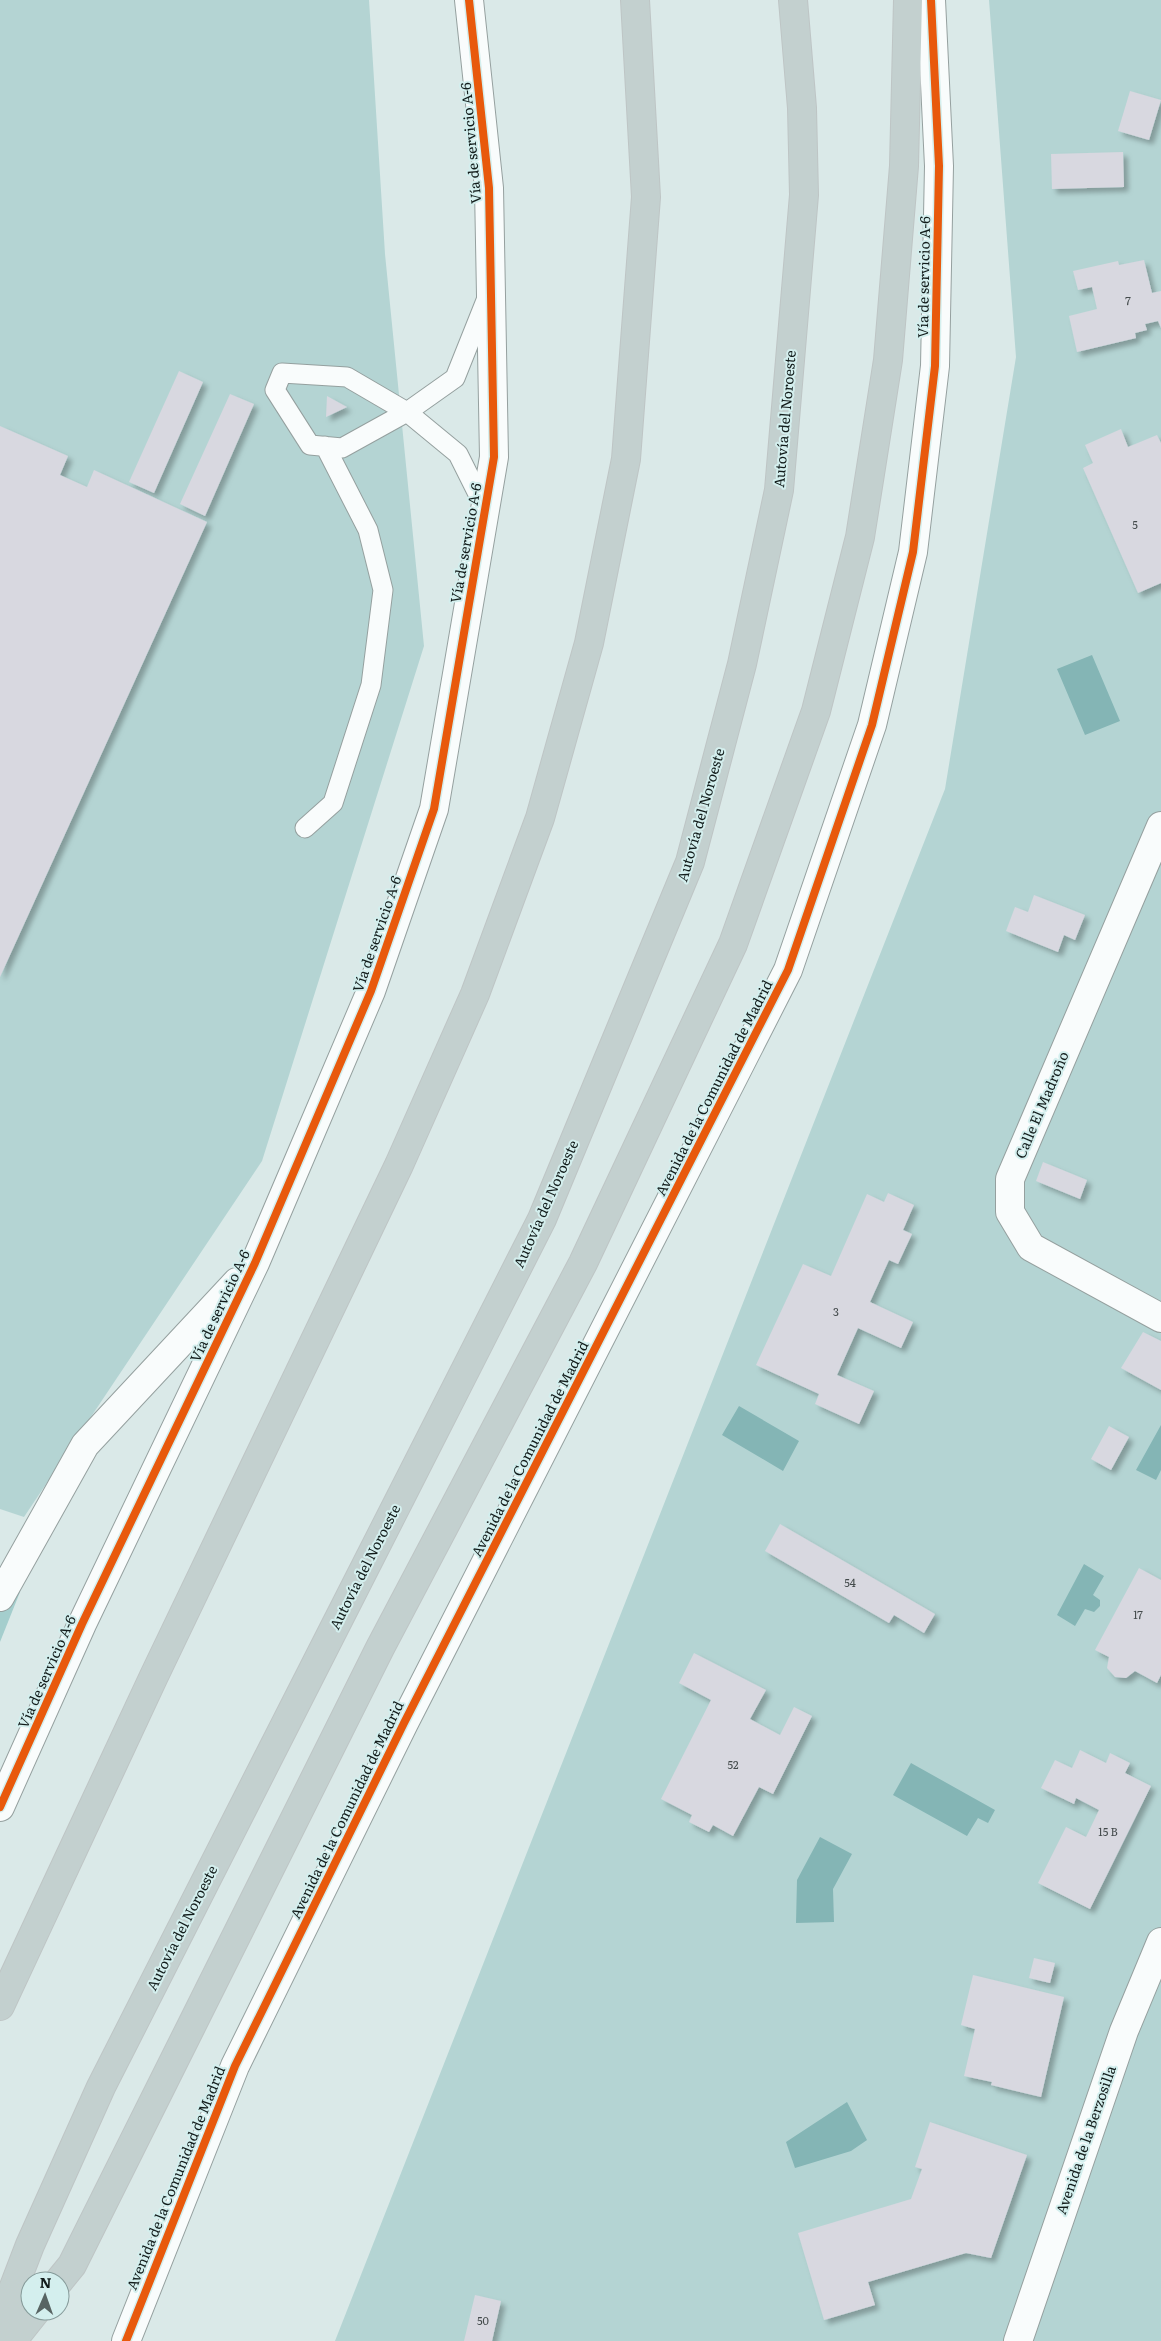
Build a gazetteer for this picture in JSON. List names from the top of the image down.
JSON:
{
  "streets": {
    "highway": ["Autovía del Noroeste"],
    "street": [
      "Vía de servicio A-6",
      "Avenida de la Comunidad de Madrid",
      "Calle El Madroño",
      "Avenida de la Berzosilla"
    ]
  },
  "crossings": [
    ["Vía de servicio A-6", "Avenida de la Comunidad de Madrid"]
  ],
  "house_numbers": [
    "7",
    "5",
    "3",
    "54",
    "17",
    "52",
    "15 B",
    "50"
  ],
  "north": "top"
}
